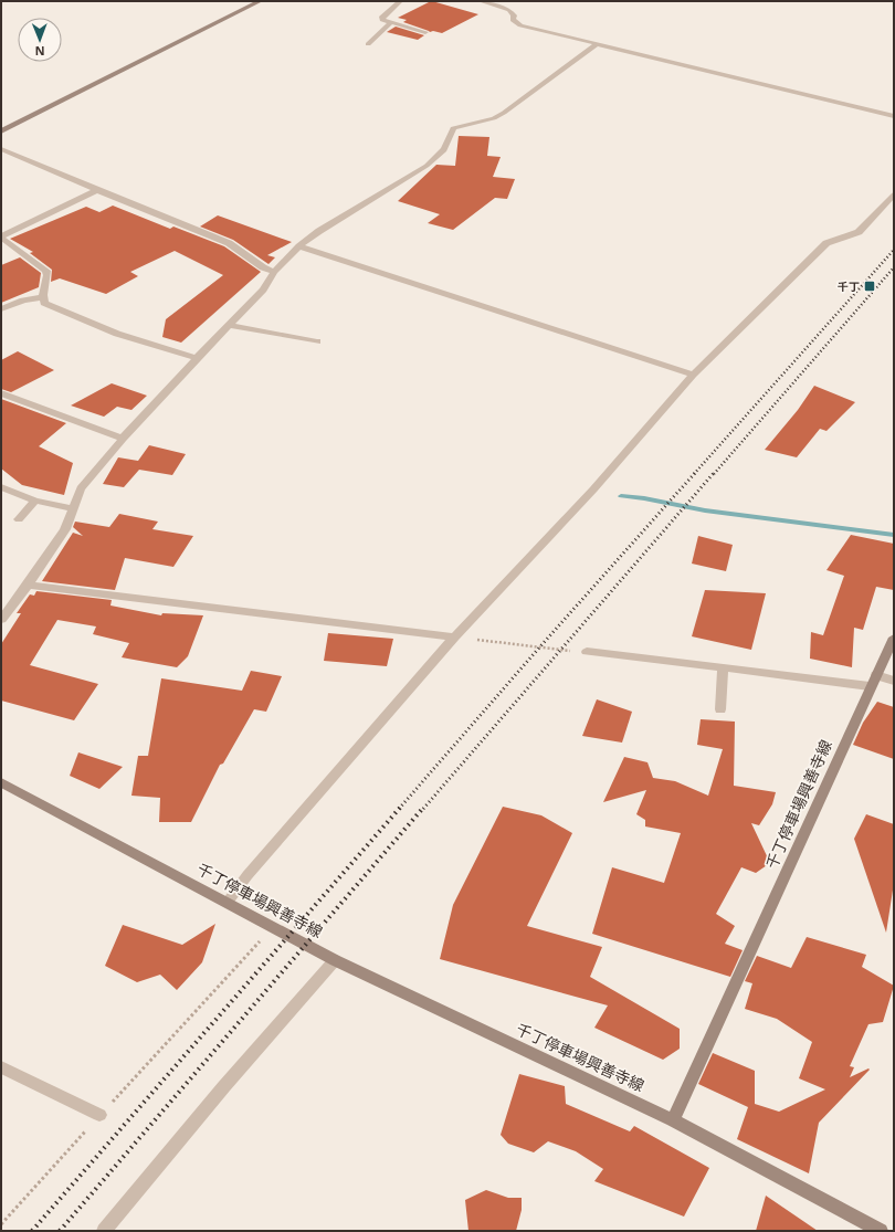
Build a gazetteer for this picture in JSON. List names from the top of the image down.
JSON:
{
  "streets": {
    "main road": ["千丁停車場興善寺線"]
  },
  "places": {
    "transit": ["千丁"]
  },
  "north": "bottom"
}
